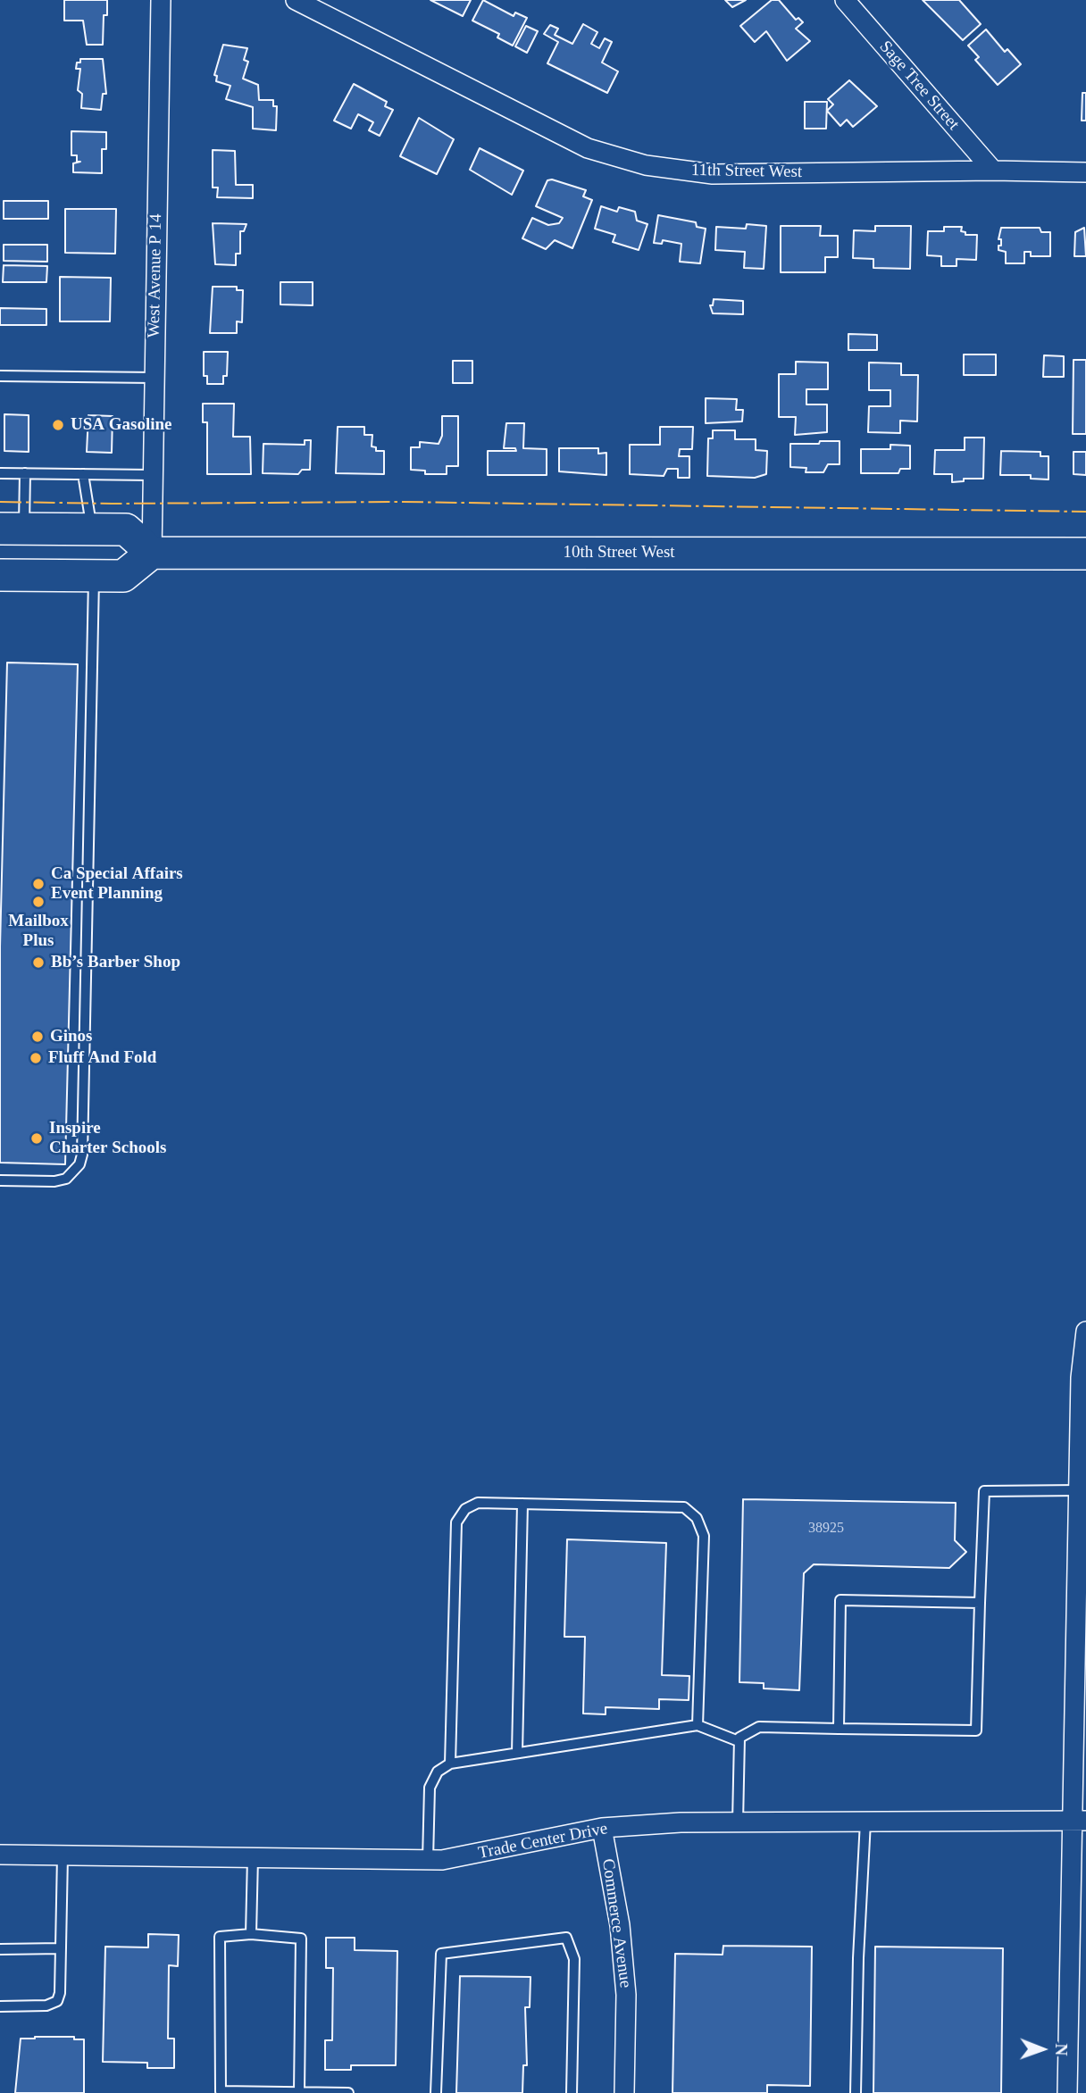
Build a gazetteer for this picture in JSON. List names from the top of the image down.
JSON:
{
  "streets": {
    "main road": ["10th Street West"],
    "street": [
      "Sage Tree Street",
      "11th Street West",
      "West Avenue P 14",
      "Trade Center Drive",
      "Commerce Avenue"
    ]
  },
  "crossings": [
    ["Sage Tree Street", "11th Street West"],
    ["West Avenue P 14", "10th Street West"],
    ["Trade Center Drive", "Commerce Avenue"]
  ],
  "places": [
    "USA Gasoline",
    "Ca Special Affairs Event Planning",
    "Mailbox Plus",
    "Bb’s Barber Shop",
    "Ginos",
    "Fluff And Fold",
    "Inspire Charter Schools"
  ],
  "house_numbers": ["38925"],
  "north": "right"
}
